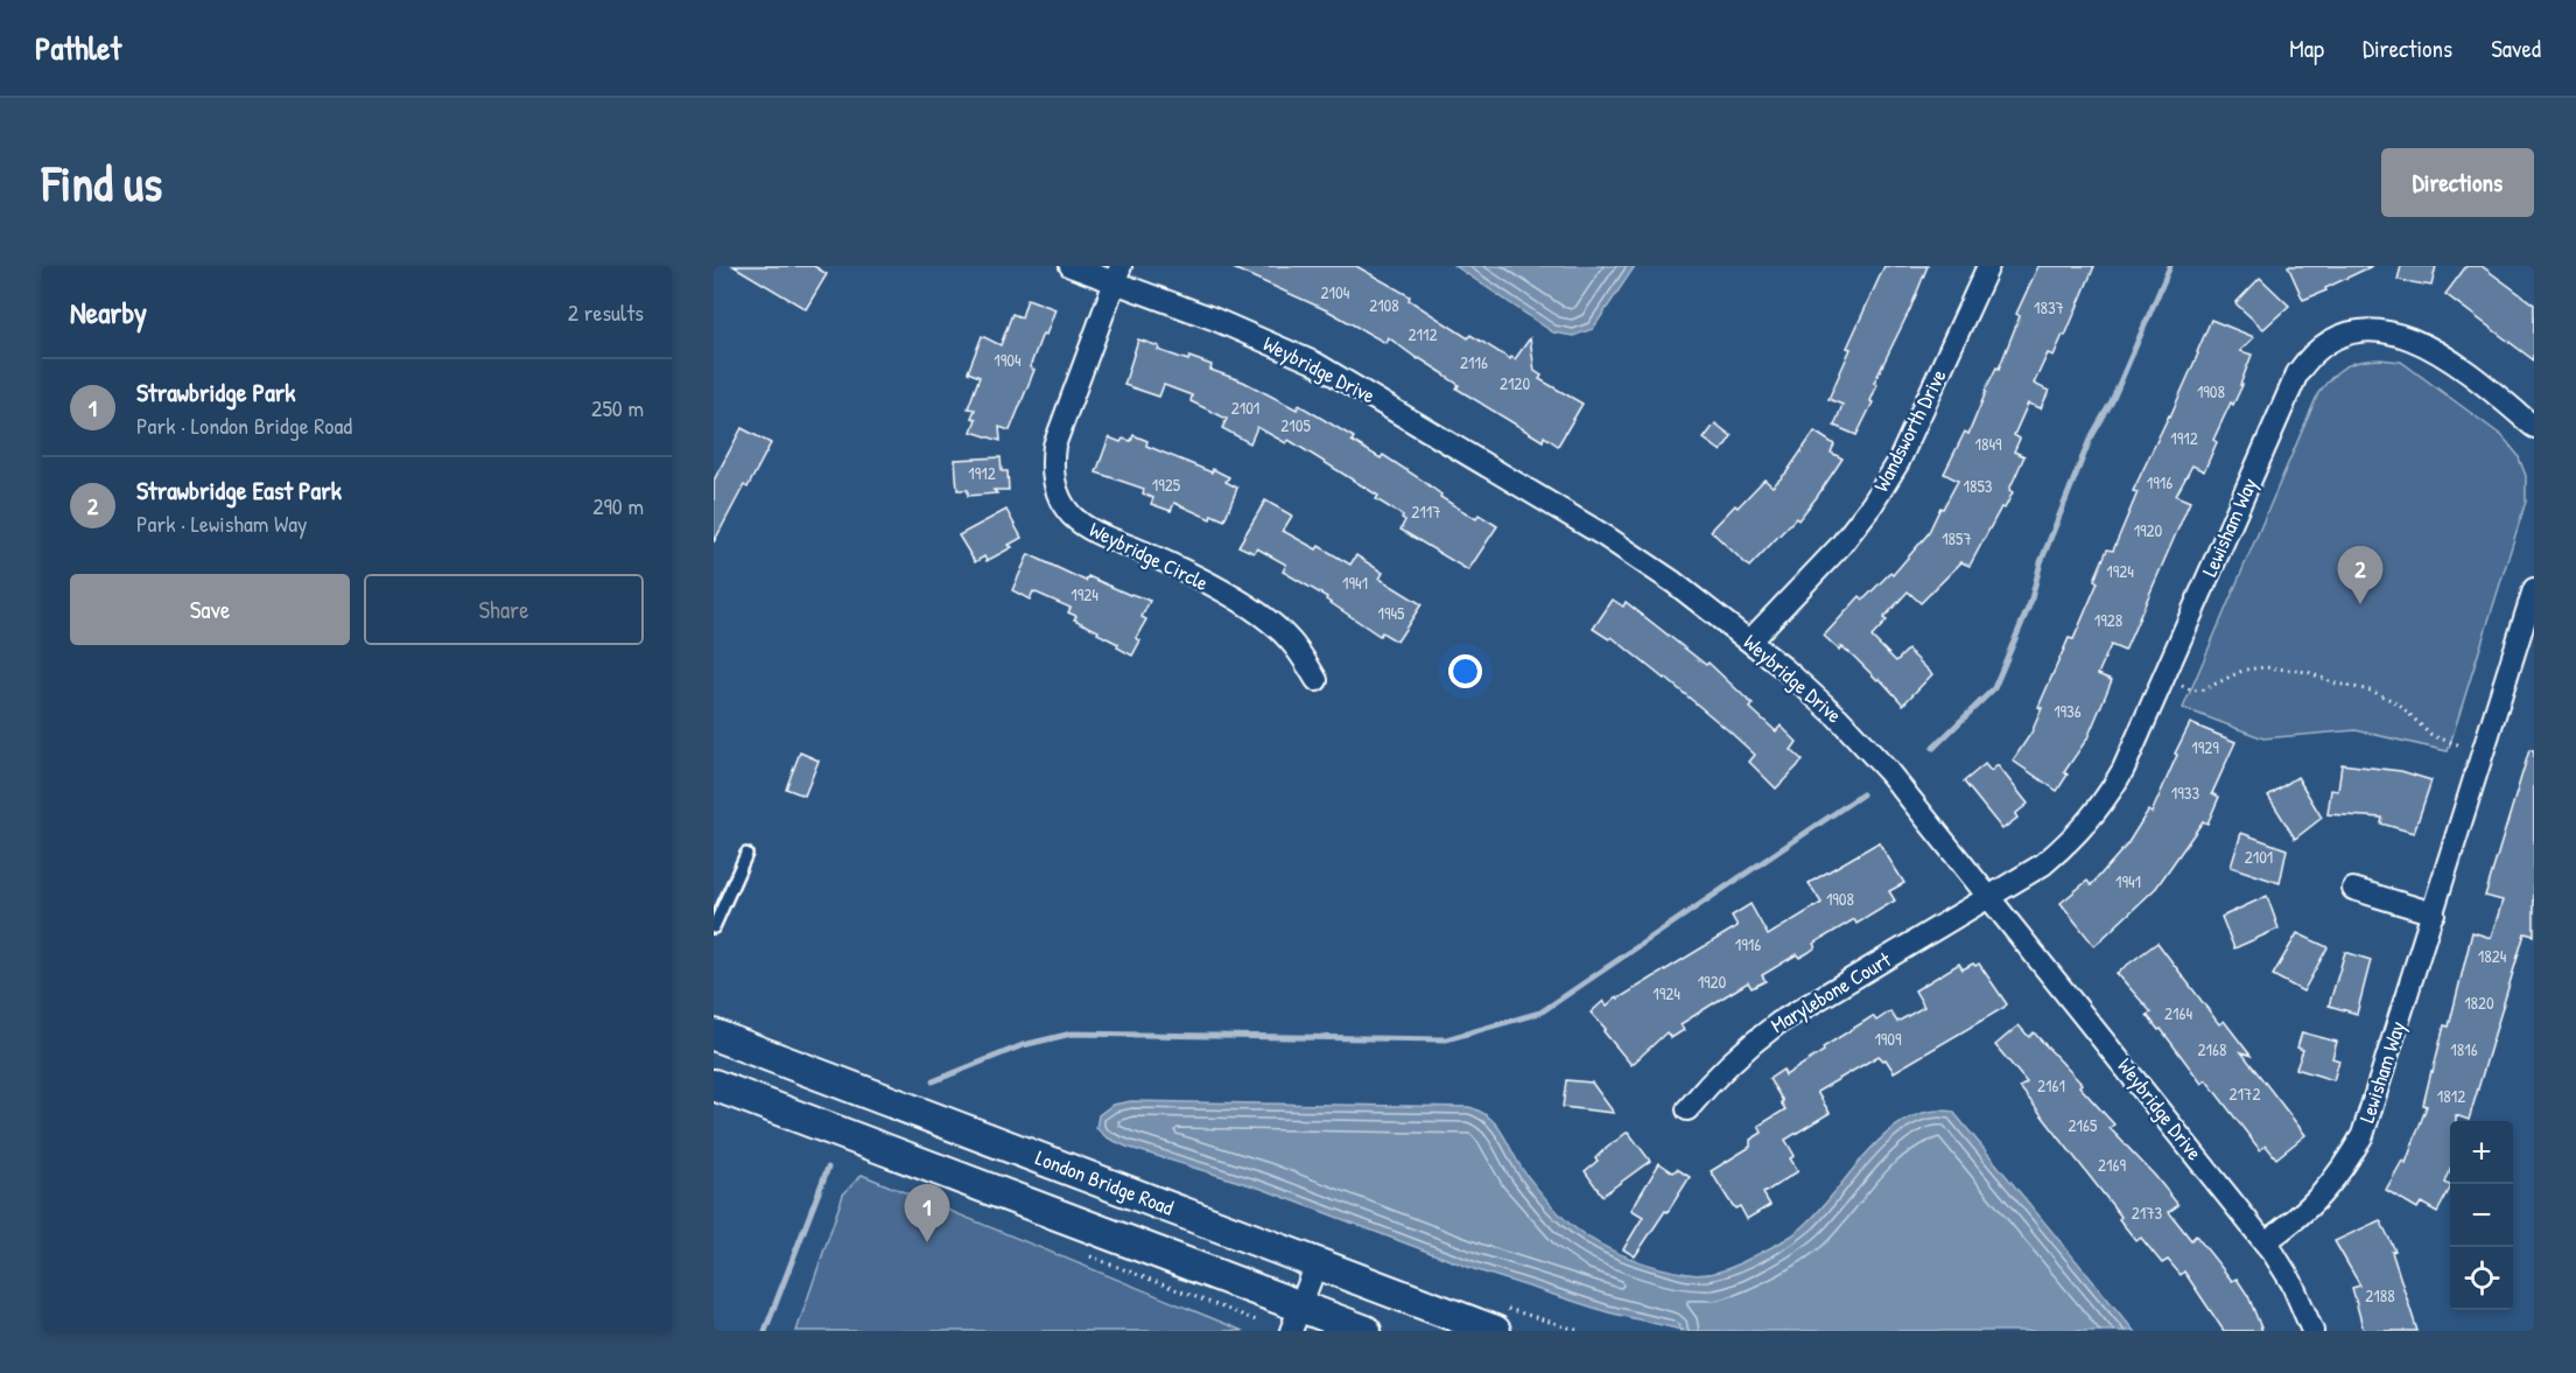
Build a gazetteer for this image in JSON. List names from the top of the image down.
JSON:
{
  "streets": {
    "main road": ["London Bridge Road"],
    "street": [
      "Weybridge Drive",
      "Wandsworth Drive",
      "Lewisham Way",
      "Weybridge Circle",
      "Marylebone Court"
    ]
  },
  "crossings": [
    ["Weybridge Drive", "Wandsworth Drive"],
    ["Weybridge Drive", "Lewisham Way"],
    ["Weybridge Drive", "Weybridge Circle"],
    ["Weybridge Drive", "Marylebone Court"],
    ["Lewisham Way", "Marylebone Court"]
  ],
  "house_numbers": [
    "2104",
    "2108",
    "1837",
    "2112",
    "1904",
    "2116",
    "2120",
    "1908",
    "2101",
    "2105",
    "1912",
    "1849",
    "1912",
    "1916",
    "1925",
    "1853",
    "2117",
    "1920",
    "1857",
    "1924",
    "1941",
    "1924",
    "1945",
    "1928",
    "1936",
    "1929",
    "1933",
    "2101",
    "1941",
    "1908",
    "1916",
    "1824",
    "1920",
    "1924",
    "1820",
    "2164",
    "1909",
    "2168",
    "1816",
    "2161",
    "2172",
    "1812",
    "2165",
    "2169",
    "2173",
    "2188"
  ],
  "page": {
    "header": "Pathlet",
    "nav": ["Map", "Directions", "Saved"],
    "buttons": [
      "Directions",
      ["Save", "Share"]
    ],
    "title": "Find us",
    "heading": ["Nearby", "2 results"],
    "list": [
      {
        "mark": "1",
        "name": "Strawbridge Park",
        "note": "Park · London Bridge Road",
        "value": "250 m"
      },
      {
        "mark": "2",
        "name": "Strawbridge East Park",
        "note": "Park · Lewisham Way",
        "value": "290 m"
      }
    ],
    "pins": ["2", "1"],
    "map_buttons": ["+", "−"]
  }
}
